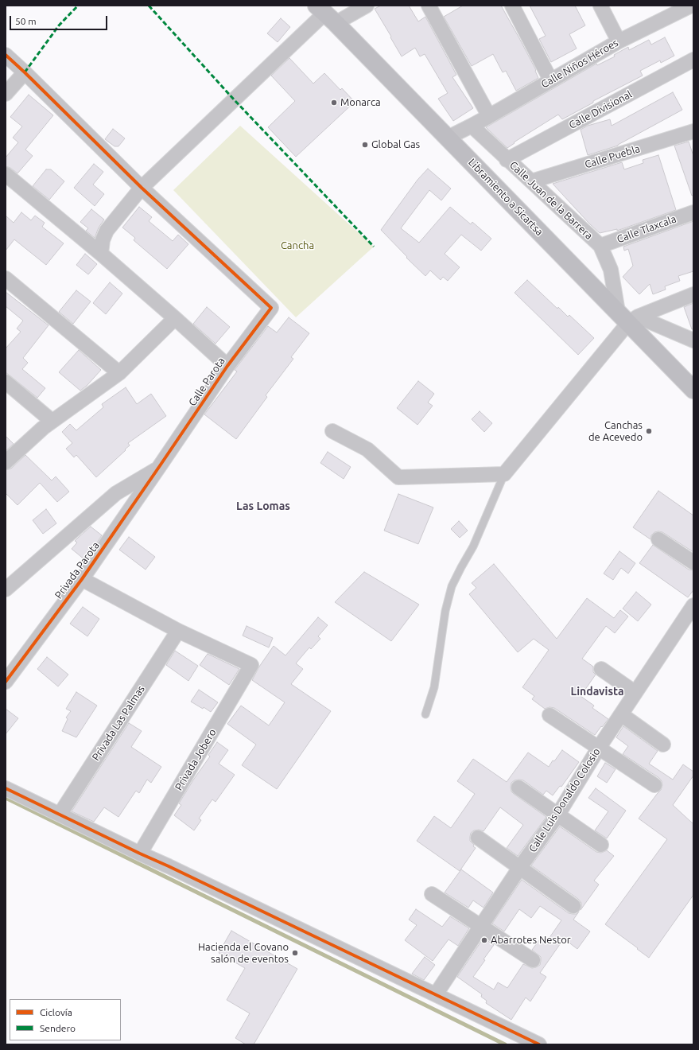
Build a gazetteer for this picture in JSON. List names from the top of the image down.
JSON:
{
  "streets": {
    "main road": ["Libramiento a Sicartsa"],
    "street": [
      "Calle Niños Héroes",
      "Calle Divisional",
      "Calle Puebla",
      "Calle Juan de la Barrera",
      "Calle Tlaxcala",
      "Calle Parota",
      "Privada Parota",
      "Privada Las Palmas",
      "Privada Jobero",
      "Calle Luis Donaldo Colosio"
    ]
  },
  "crossings": [
    ["Calle Niños Héroes", "Calle Juan de la Barrera"],
    ["Calle Divisional", "Calle Juan de la Barrera"],
    ["Calle Puebla", "Calle Juan de la Barrera"],
    ["Libramiento a Sicartsa", "Calle Juan de la Barrera"],
    ["Calle Juan de la Barrera", "Calle Tlaxcala"],
    ["Calle Parota", "Privada Parota"],
    ["Privada Las Palmas", "Privada Jobero"]
  ],
  "districts": ["Las Lomas", "Lindavista"],
  "parks": ["Cancha"],
  "places": [
    "Monarca",
    "Global Gas",
    "Canchas de Acevedo",
    "Abarrotes Nestor",
    "Hacienda el Covano salón de eventos"
  ],
  "legend": ["Ciclovía", "Sendero"],
  "scale_bar": "50 m"
}
